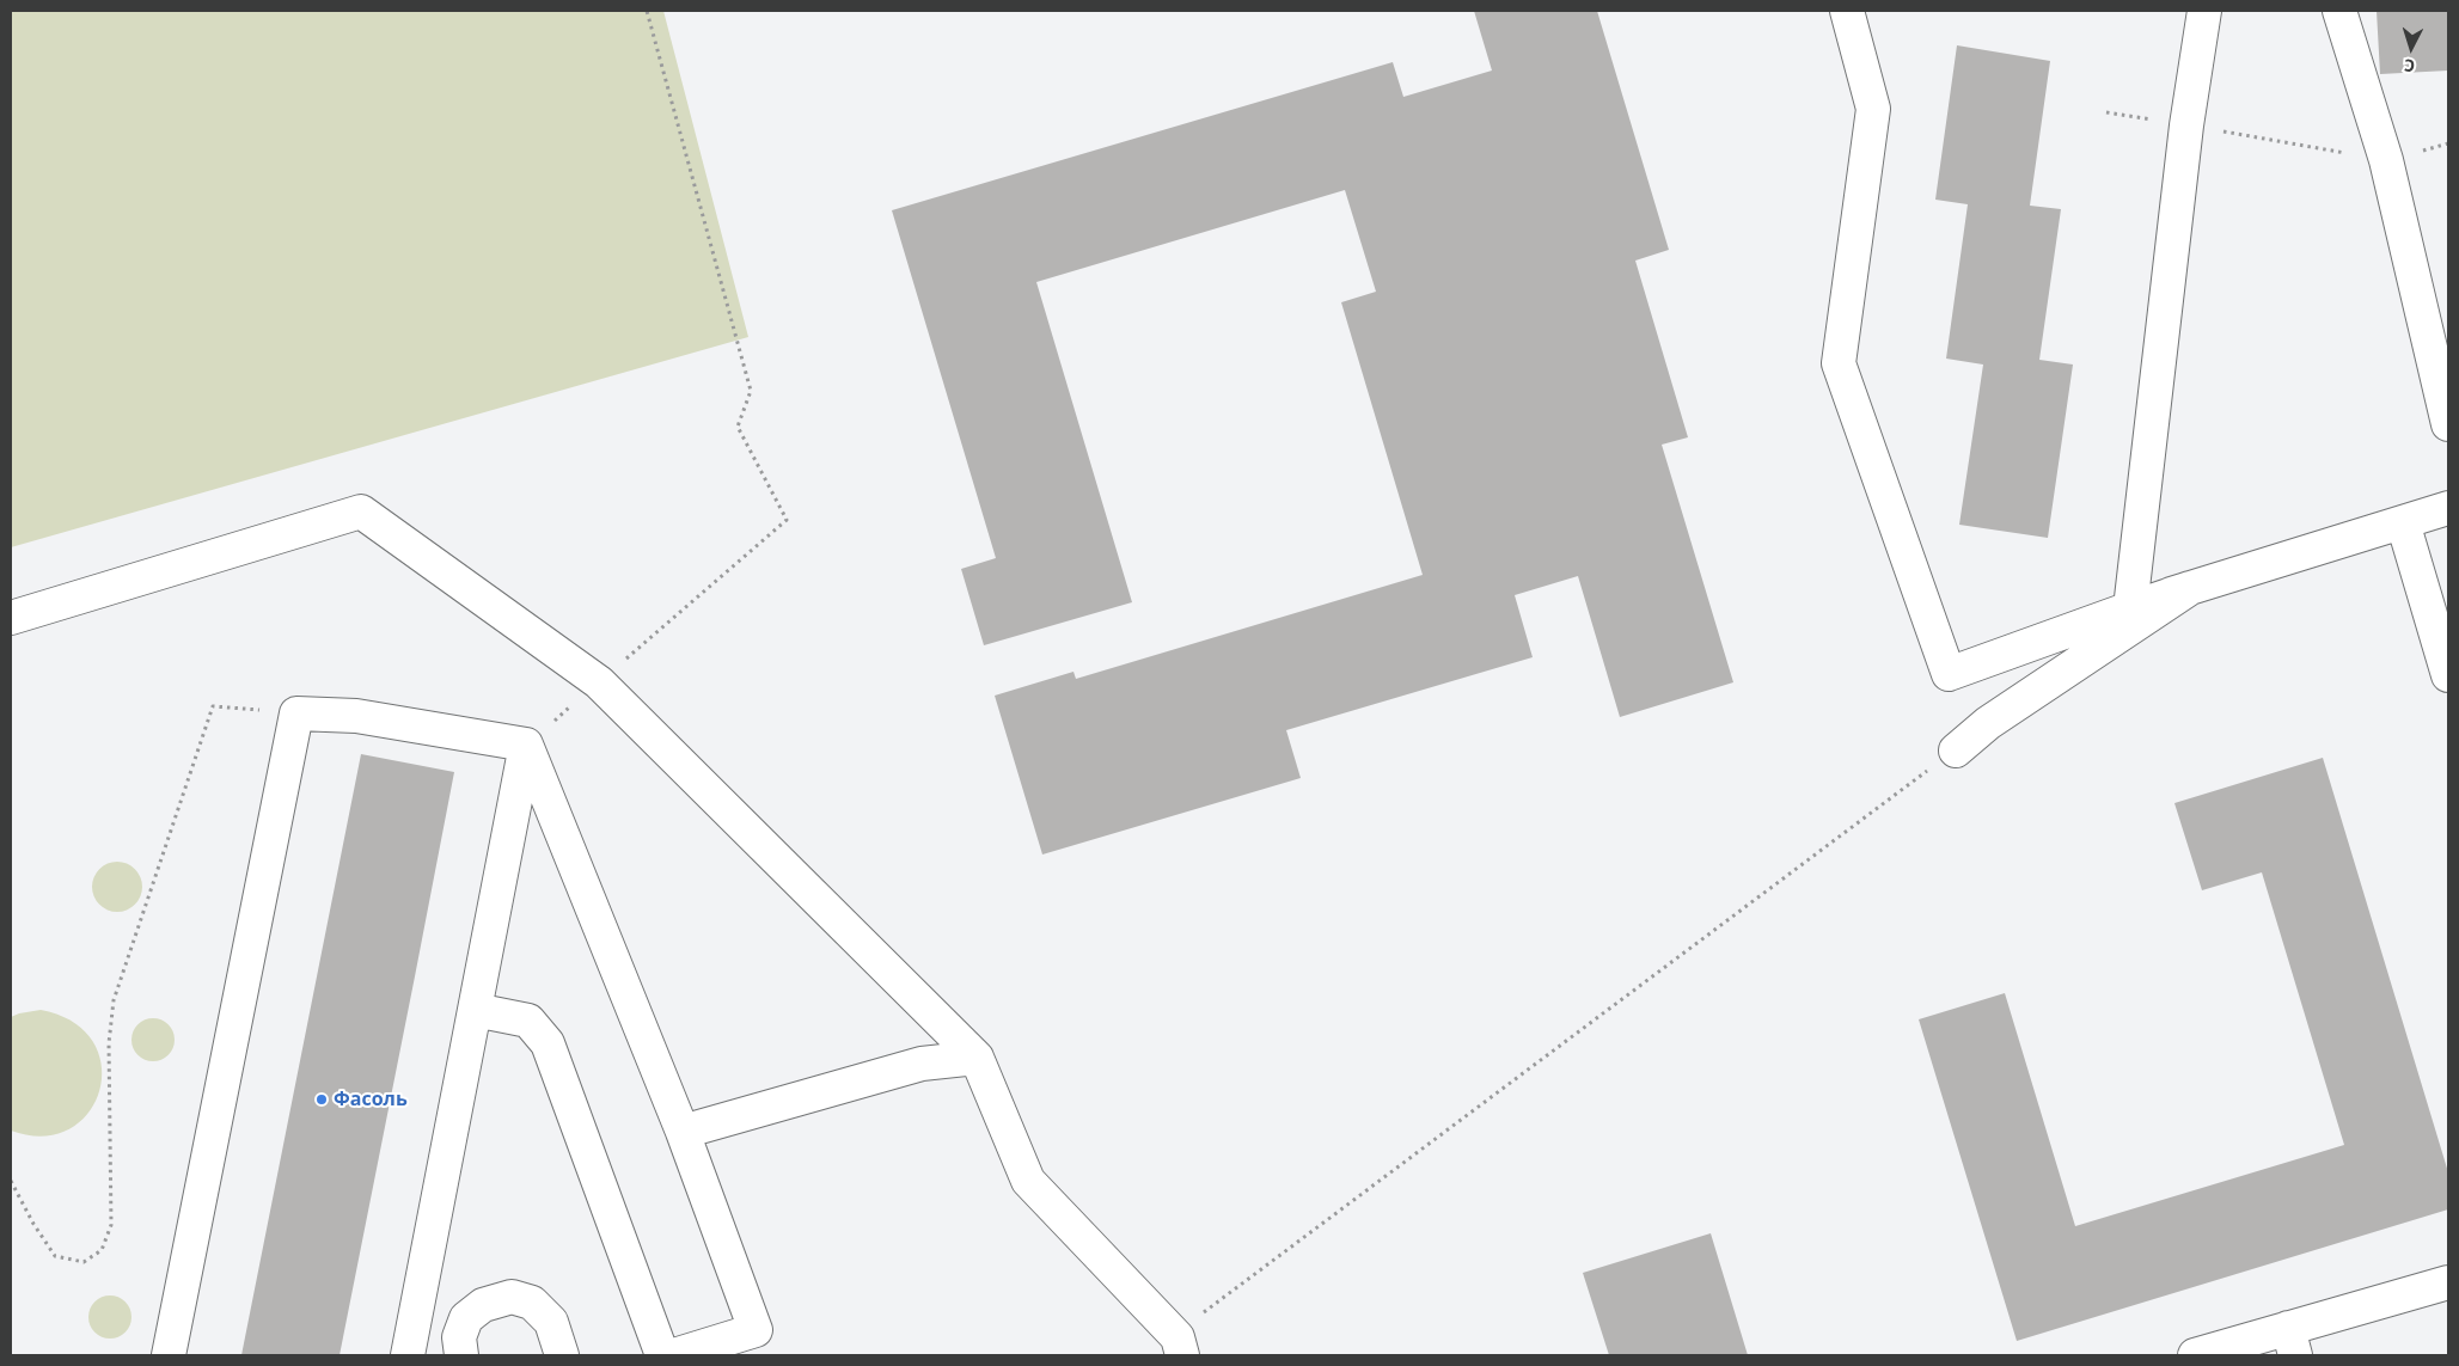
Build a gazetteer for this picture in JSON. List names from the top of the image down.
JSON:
{
  "places": ["Фасоль"],
  "north": "bottom"
}
